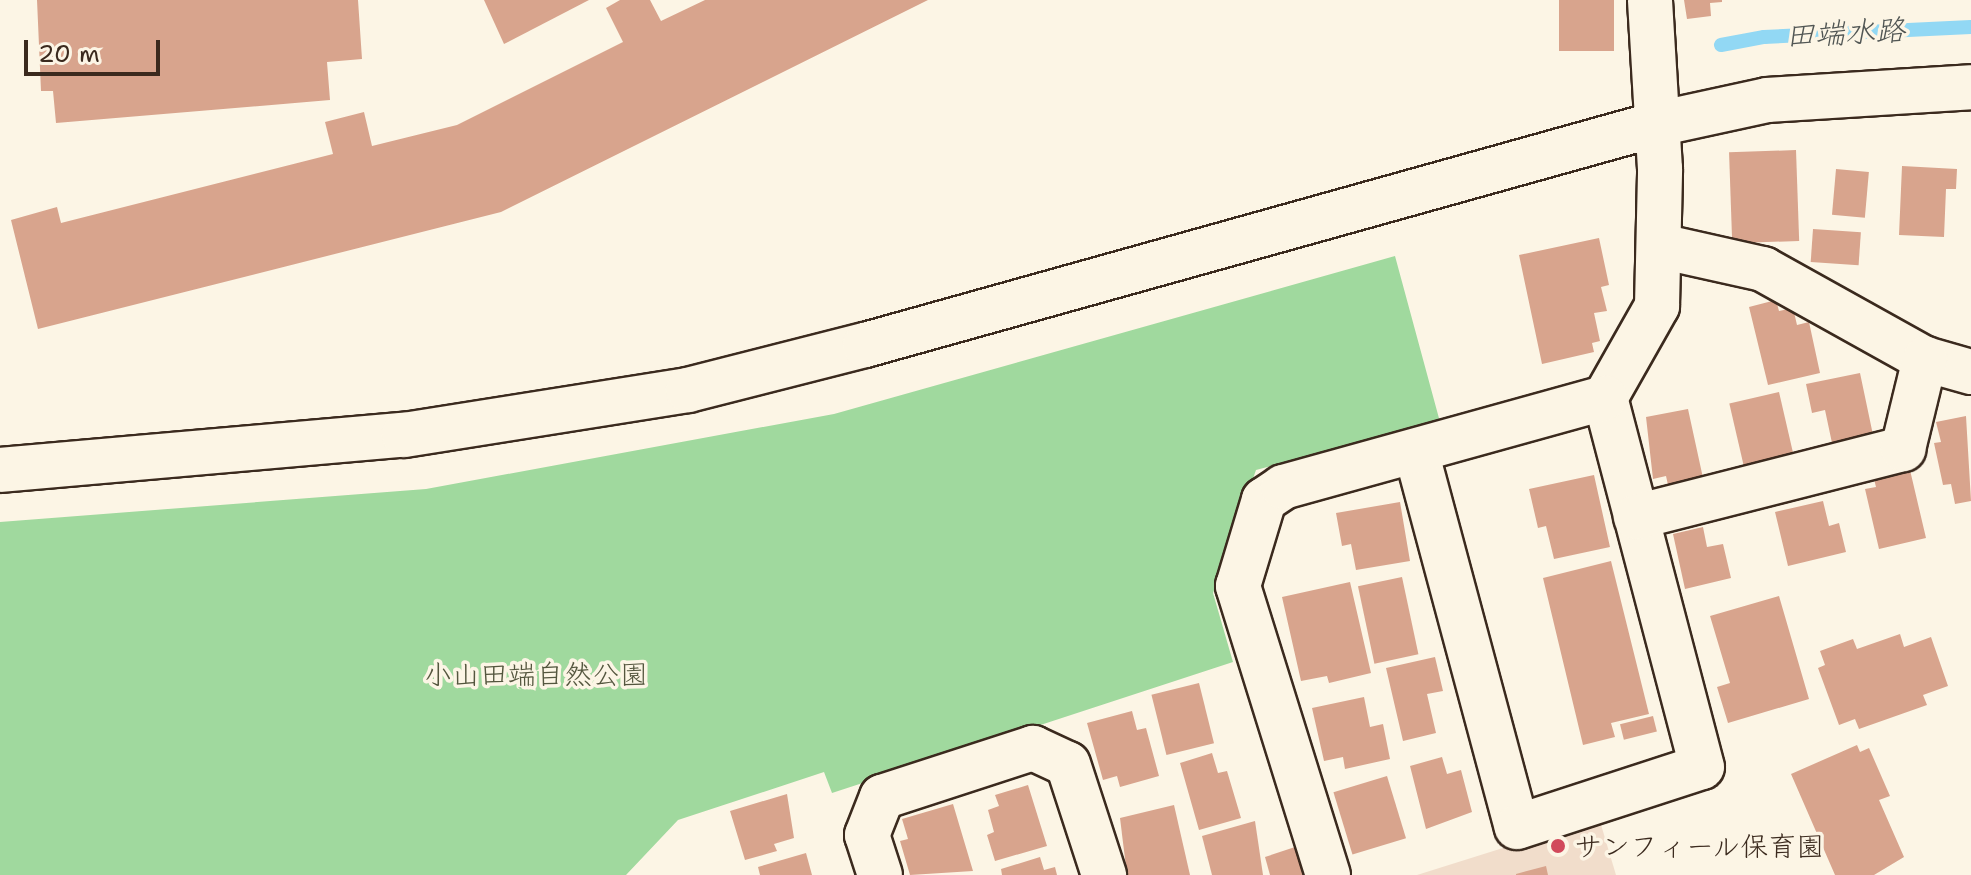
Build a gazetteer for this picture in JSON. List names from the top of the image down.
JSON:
{
  "water": ["田端水路"],
  "parks": ["小山田端自然公園"],
  "places": ["サンフィール保育園"],
  "scale_bar": "20 m"
}
